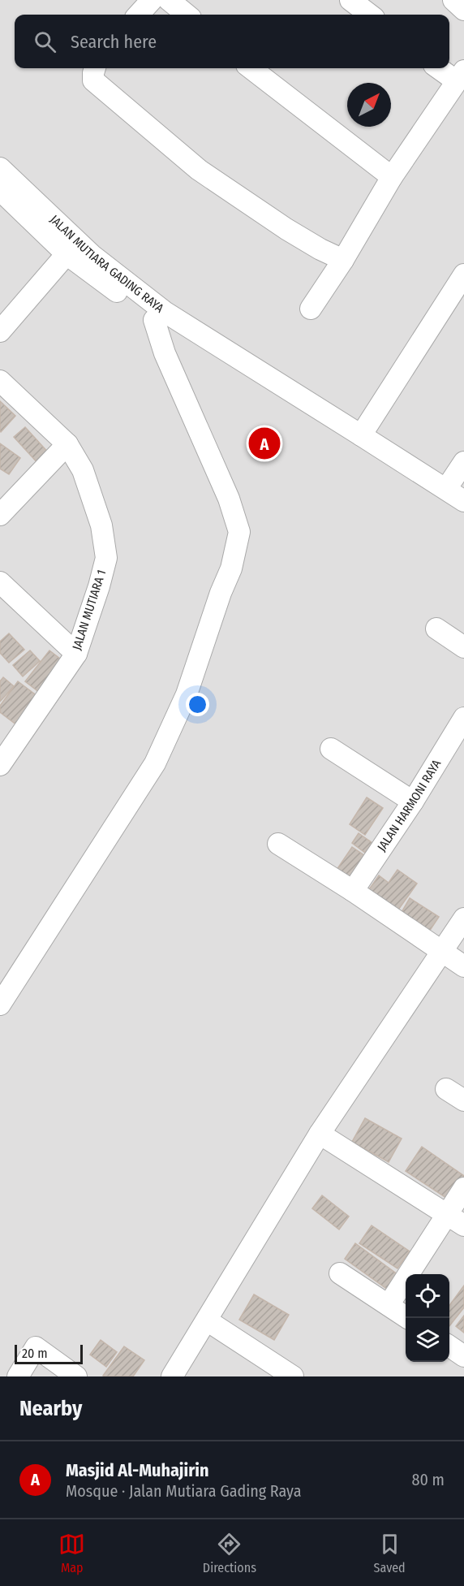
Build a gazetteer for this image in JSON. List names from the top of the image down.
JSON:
{
  "streets": {
    "street": ["JALAN MUTIARA GADING RAYA", "JALAN MUTIARA 1", "JALAN HARMONI RAYA"]
  },
  "scale_bar": "20 m",
  "north": "top right",
  "page": {
    "search": "Search here",
    "pins": "A",
    "scale": "20 m",
    "heading": "Nearby",
    "list": [
      {
        "mark": "A",
        "name": "Masjid Al-Muhajirin",
        "note": "Mosque · Jalan Mutiara Gading Raya",
        "value": "80 m"
      }
    ],
    "nav": ["Map", "Directions", "Saved"]
  }
}
